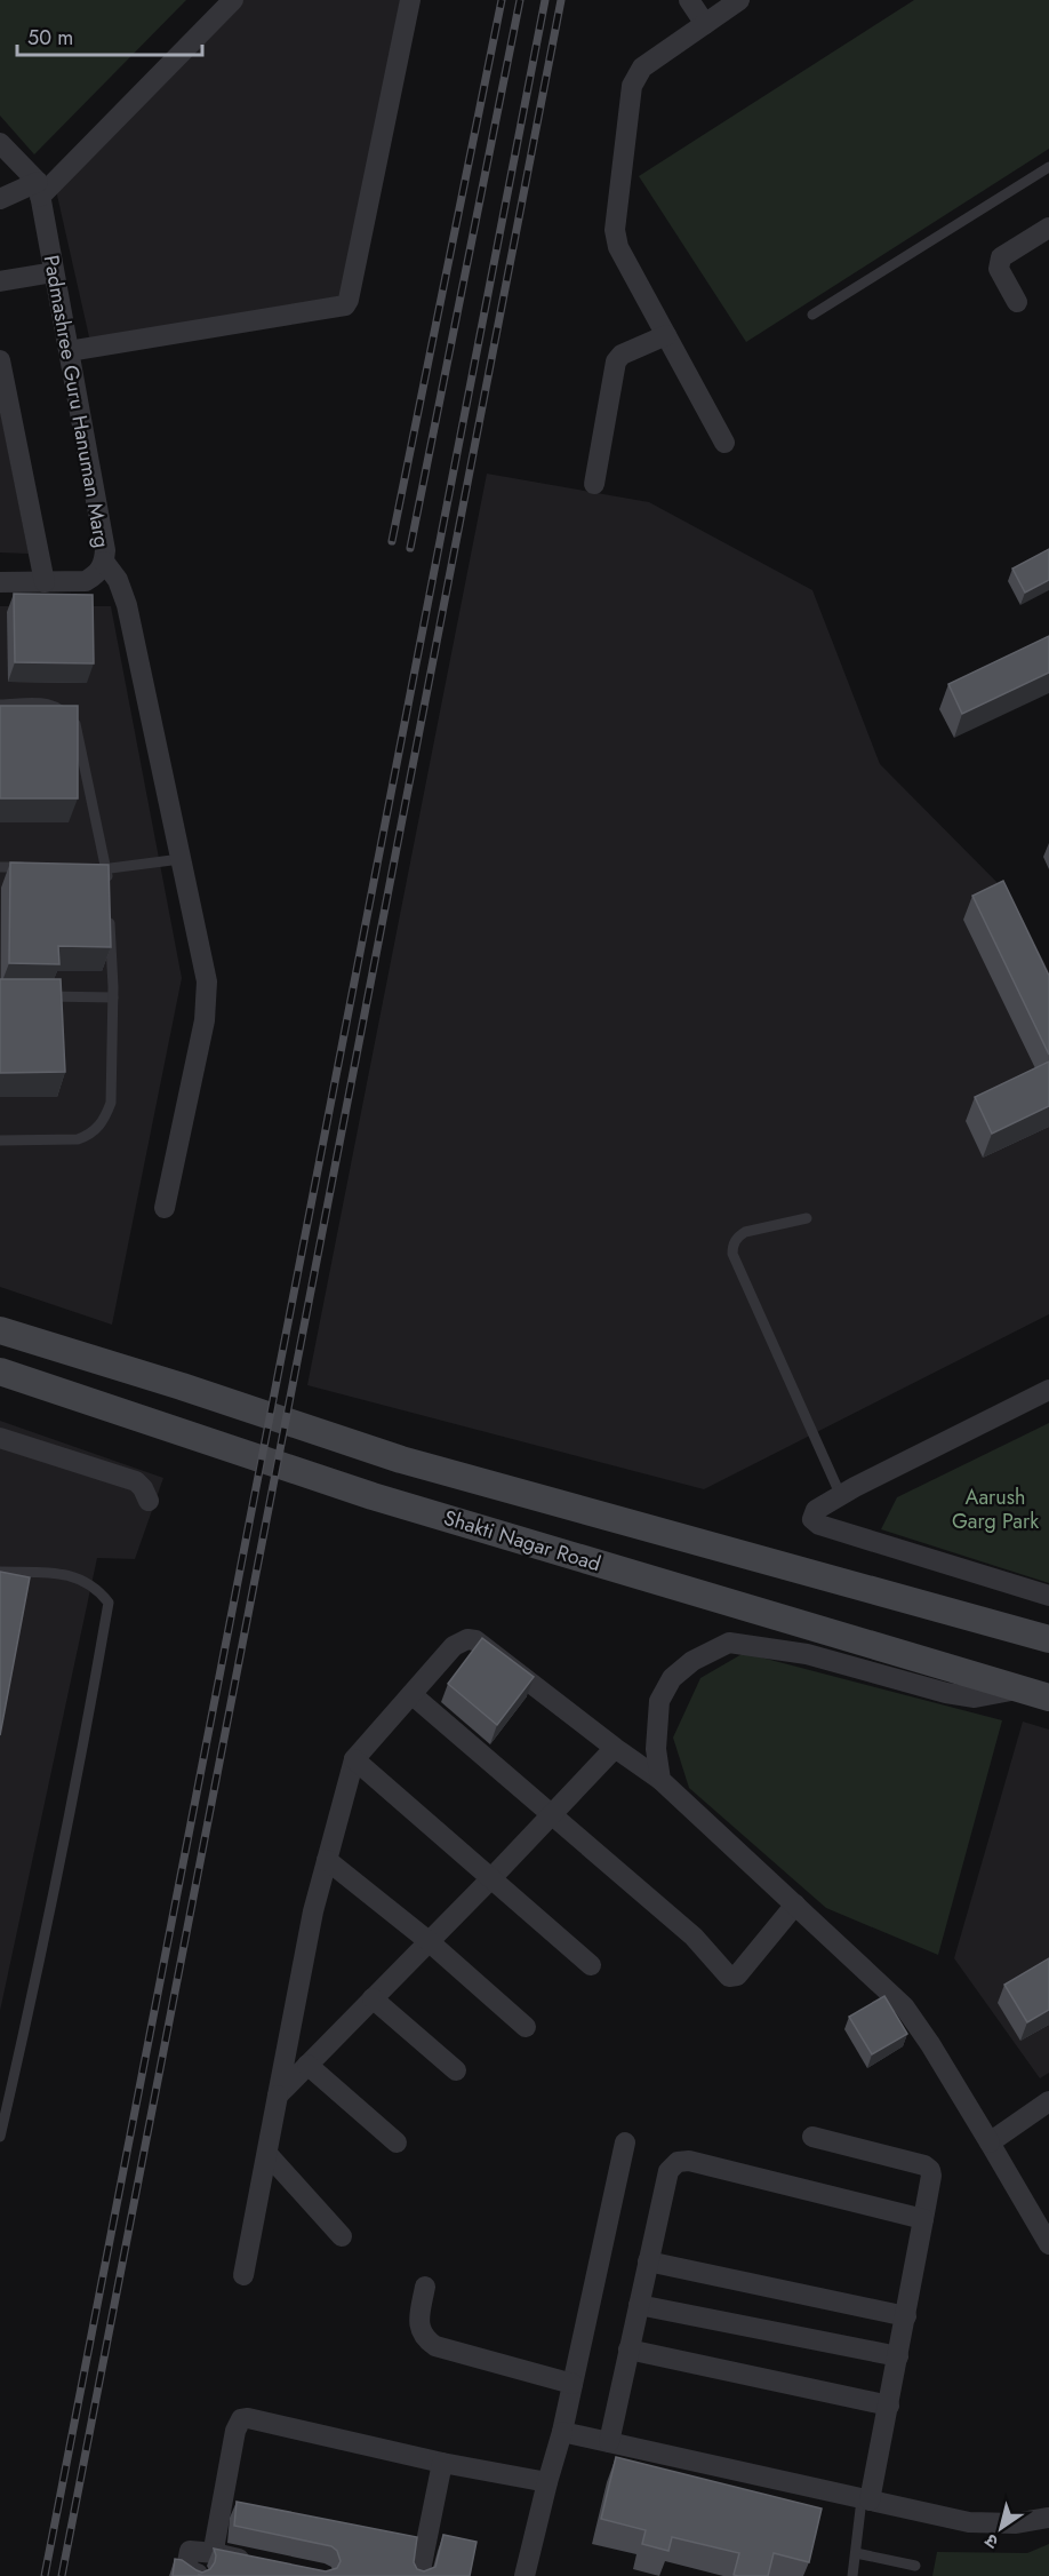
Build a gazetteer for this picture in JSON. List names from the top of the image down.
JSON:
{
  "streets": {
    "street": ["Padmashree Guru Hanuman Marg", "Shakti Nagar Road"]
  },
  "parks": ["Aarush Garg Park"],
  "scale_bar": "50 m",
  "north": "bottom left"
}
